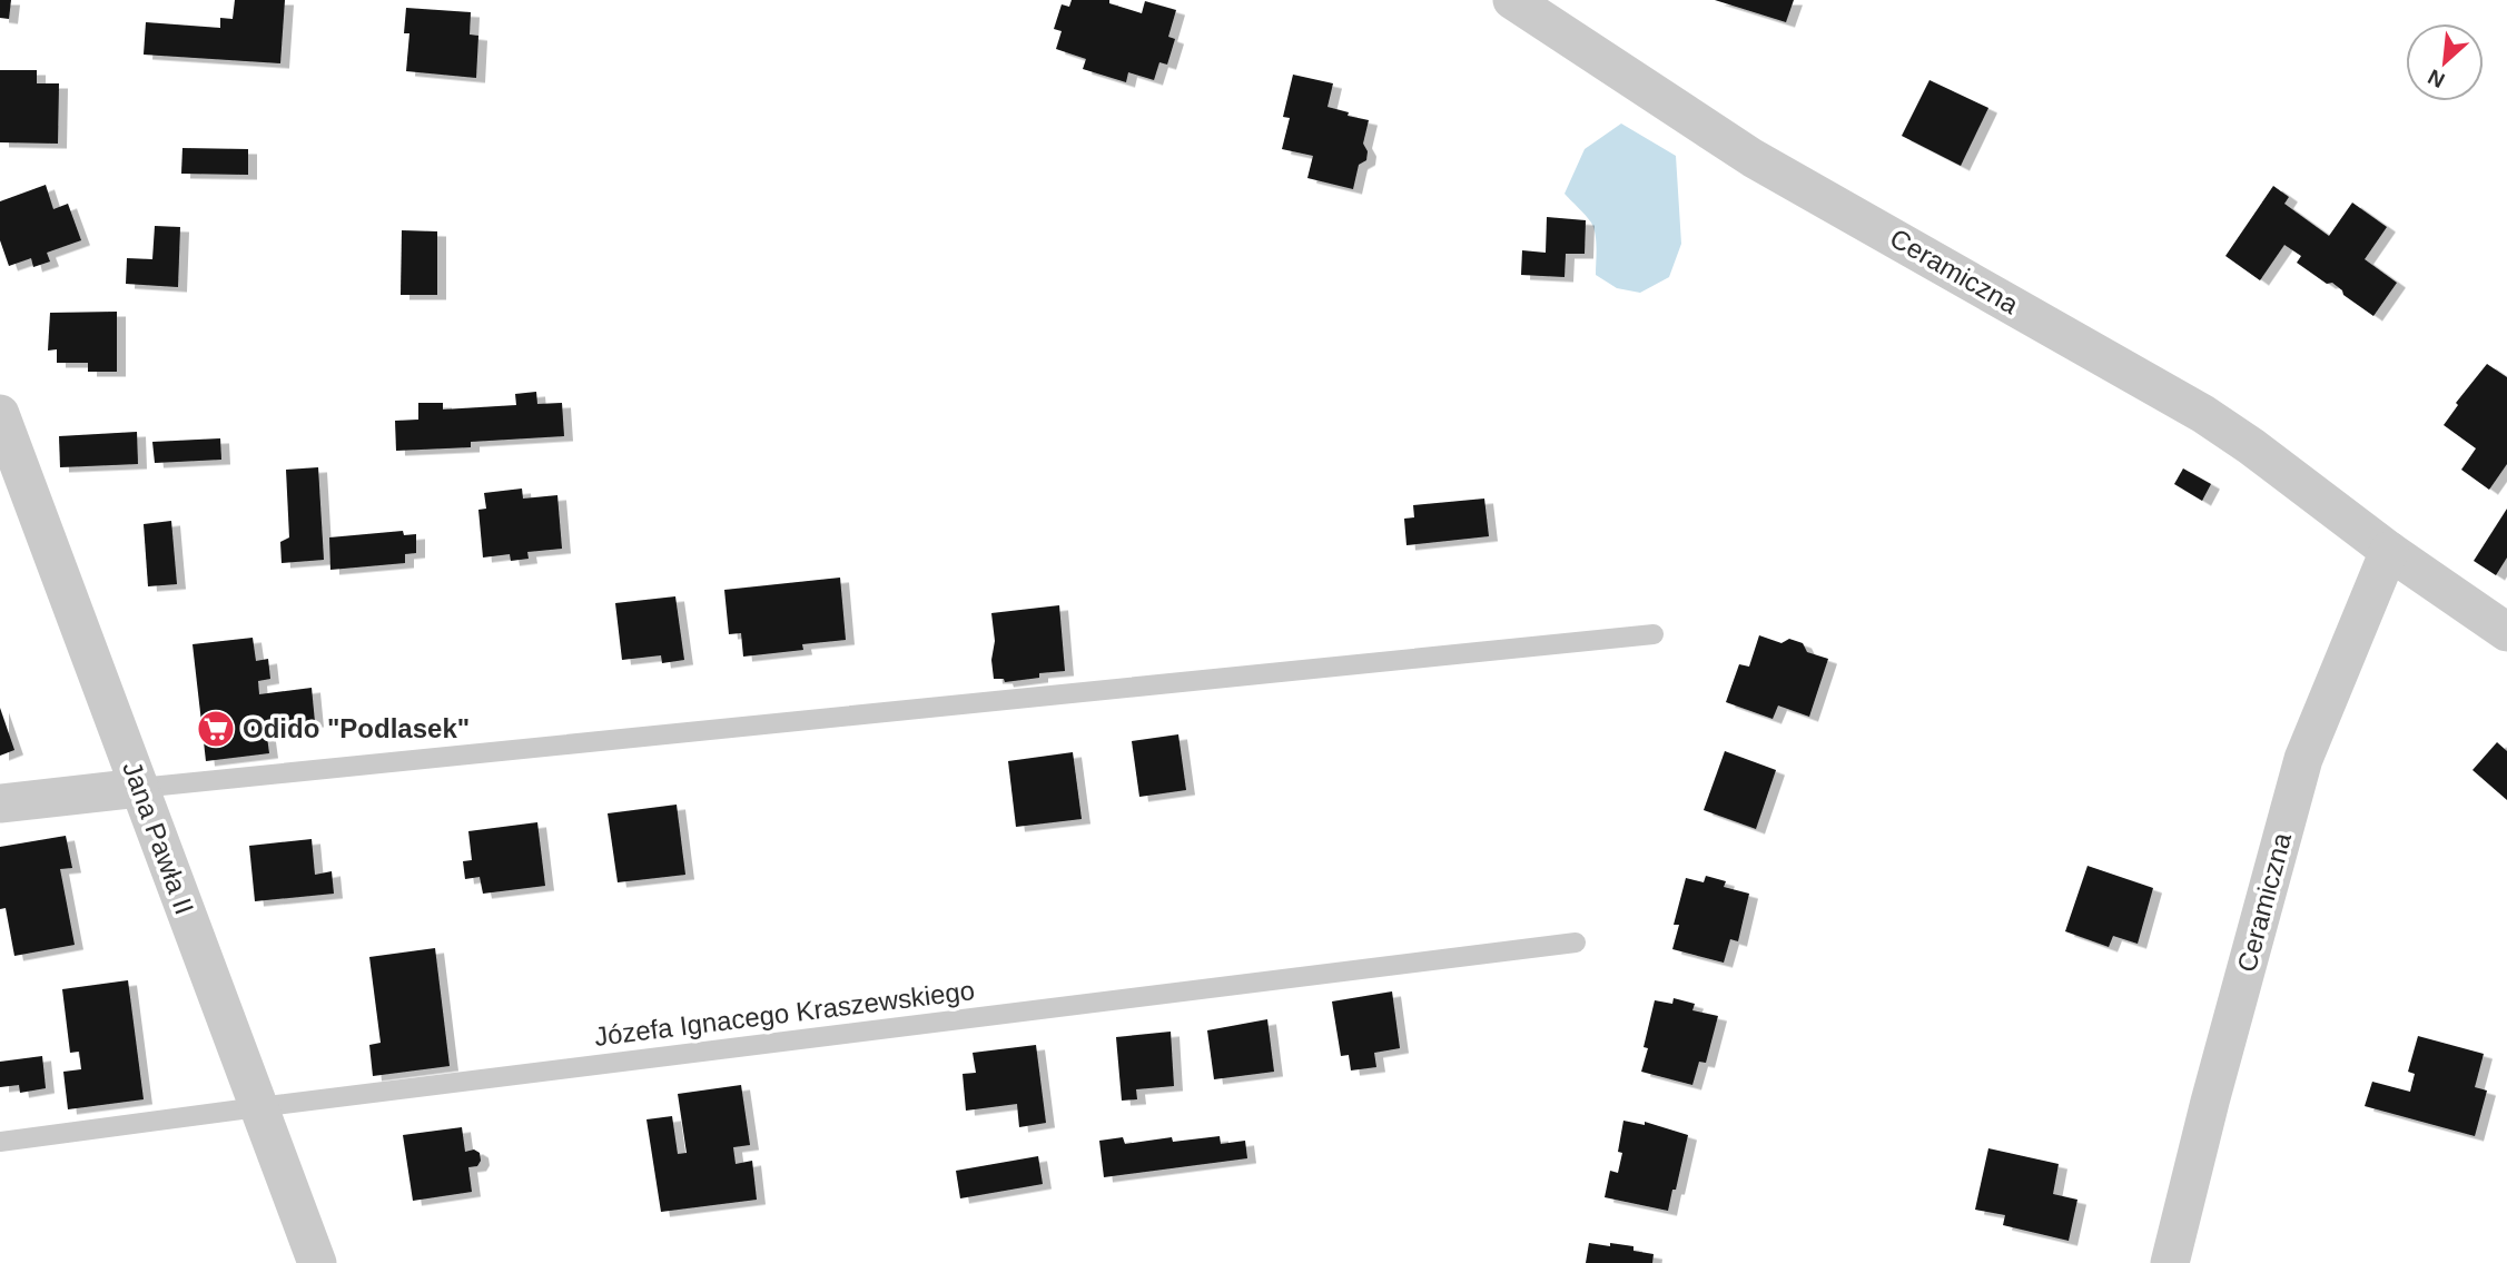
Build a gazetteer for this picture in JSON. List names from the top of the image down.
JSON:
{
  "streets": {
    "street": ["Ceramiczna", "Jana Pawła II"],
    "lane": ["Józefa Ignacego Kraszewskiego"]
  },
  "crossings": [
    ["Jana Pawła II", "Józefa Ignacego Kraszewskiego"]
  ],
  "places": {
    "supermarket": ["Odido \"Podlasek\""]
  },
  "north": "bottom left"
}
